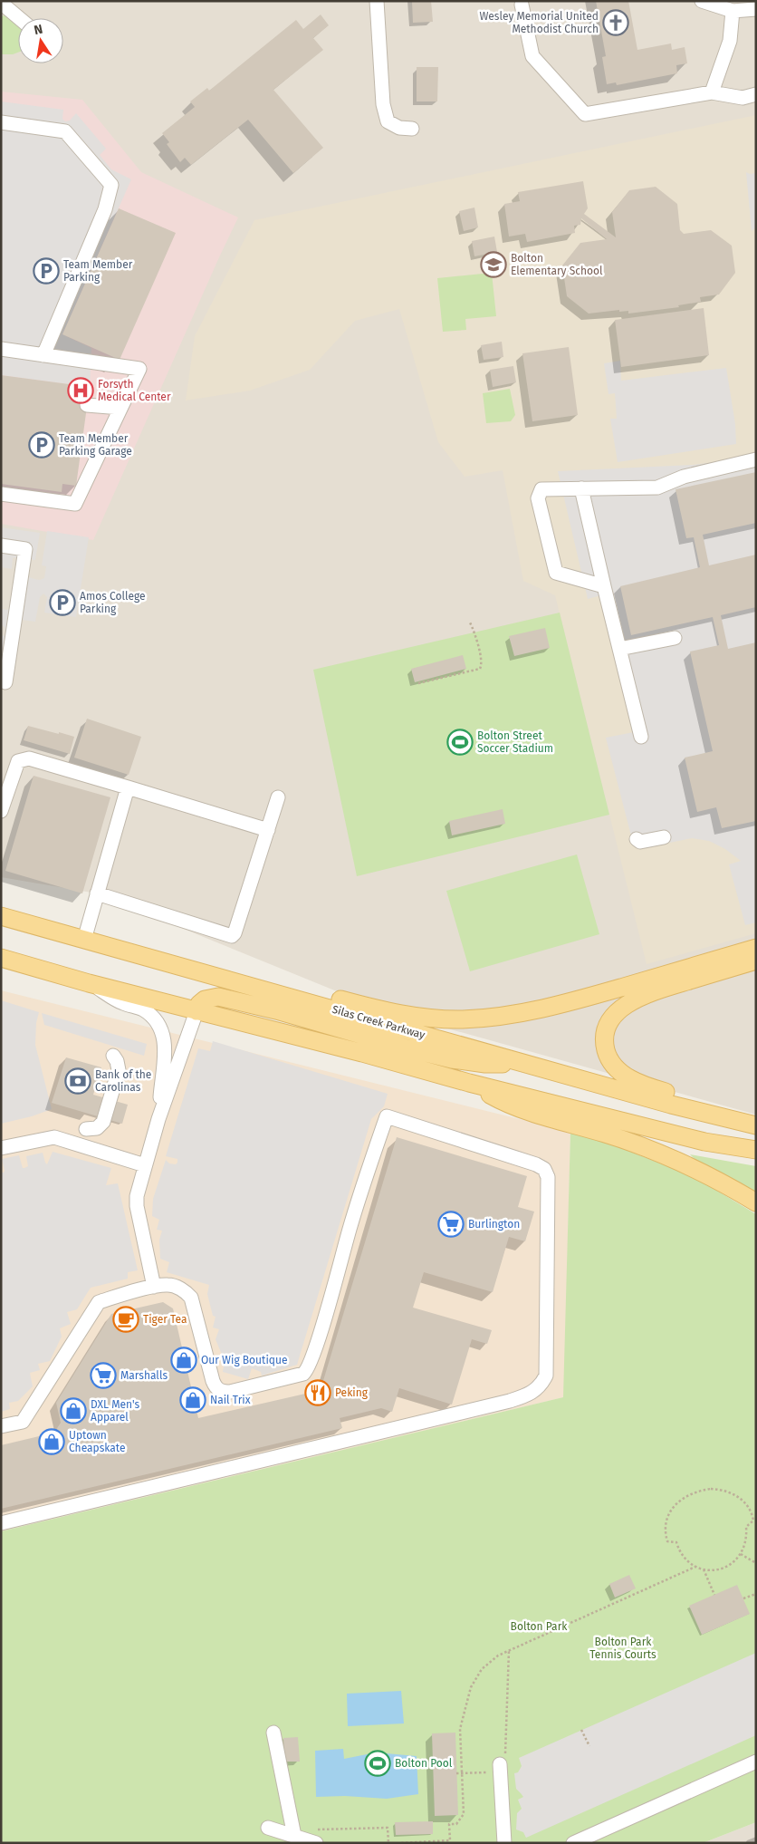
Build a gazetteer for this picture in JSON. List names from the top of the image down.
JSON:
{
  "streets": {
    "main road": ["Silas Creek Parkway"]
  },
  "parks": ["Bolton Park", "Bolton Park Tennis Courts"],
  "places": {
    "church": ["Wesley Memorial United Methodist Church"],
    "school or university": ["Bolton Elementary School"],
    "parking": ["Team Member Parking", "Team Member Parking Garage", "Amos College Parking"],
    "hospital": ["Forsyth Medical Center"],
    "sports": ["Bolton Street Soccer Stadium", "Bolton Pool"],
    "bank": ["Bank of the Carolinas"],
    "supermarket": ["Burlington", "Marshalls"],
    "cafe": ["Tiger Tea"],
    "shop": [
      "Our Wig Boutique",
      "Nail Trix",
      "DXL Men's Apparel",
      "Uptown Cheapskate"
    ],
    "restaurant": ["Peking"]
  },
  "north": "top"
}
